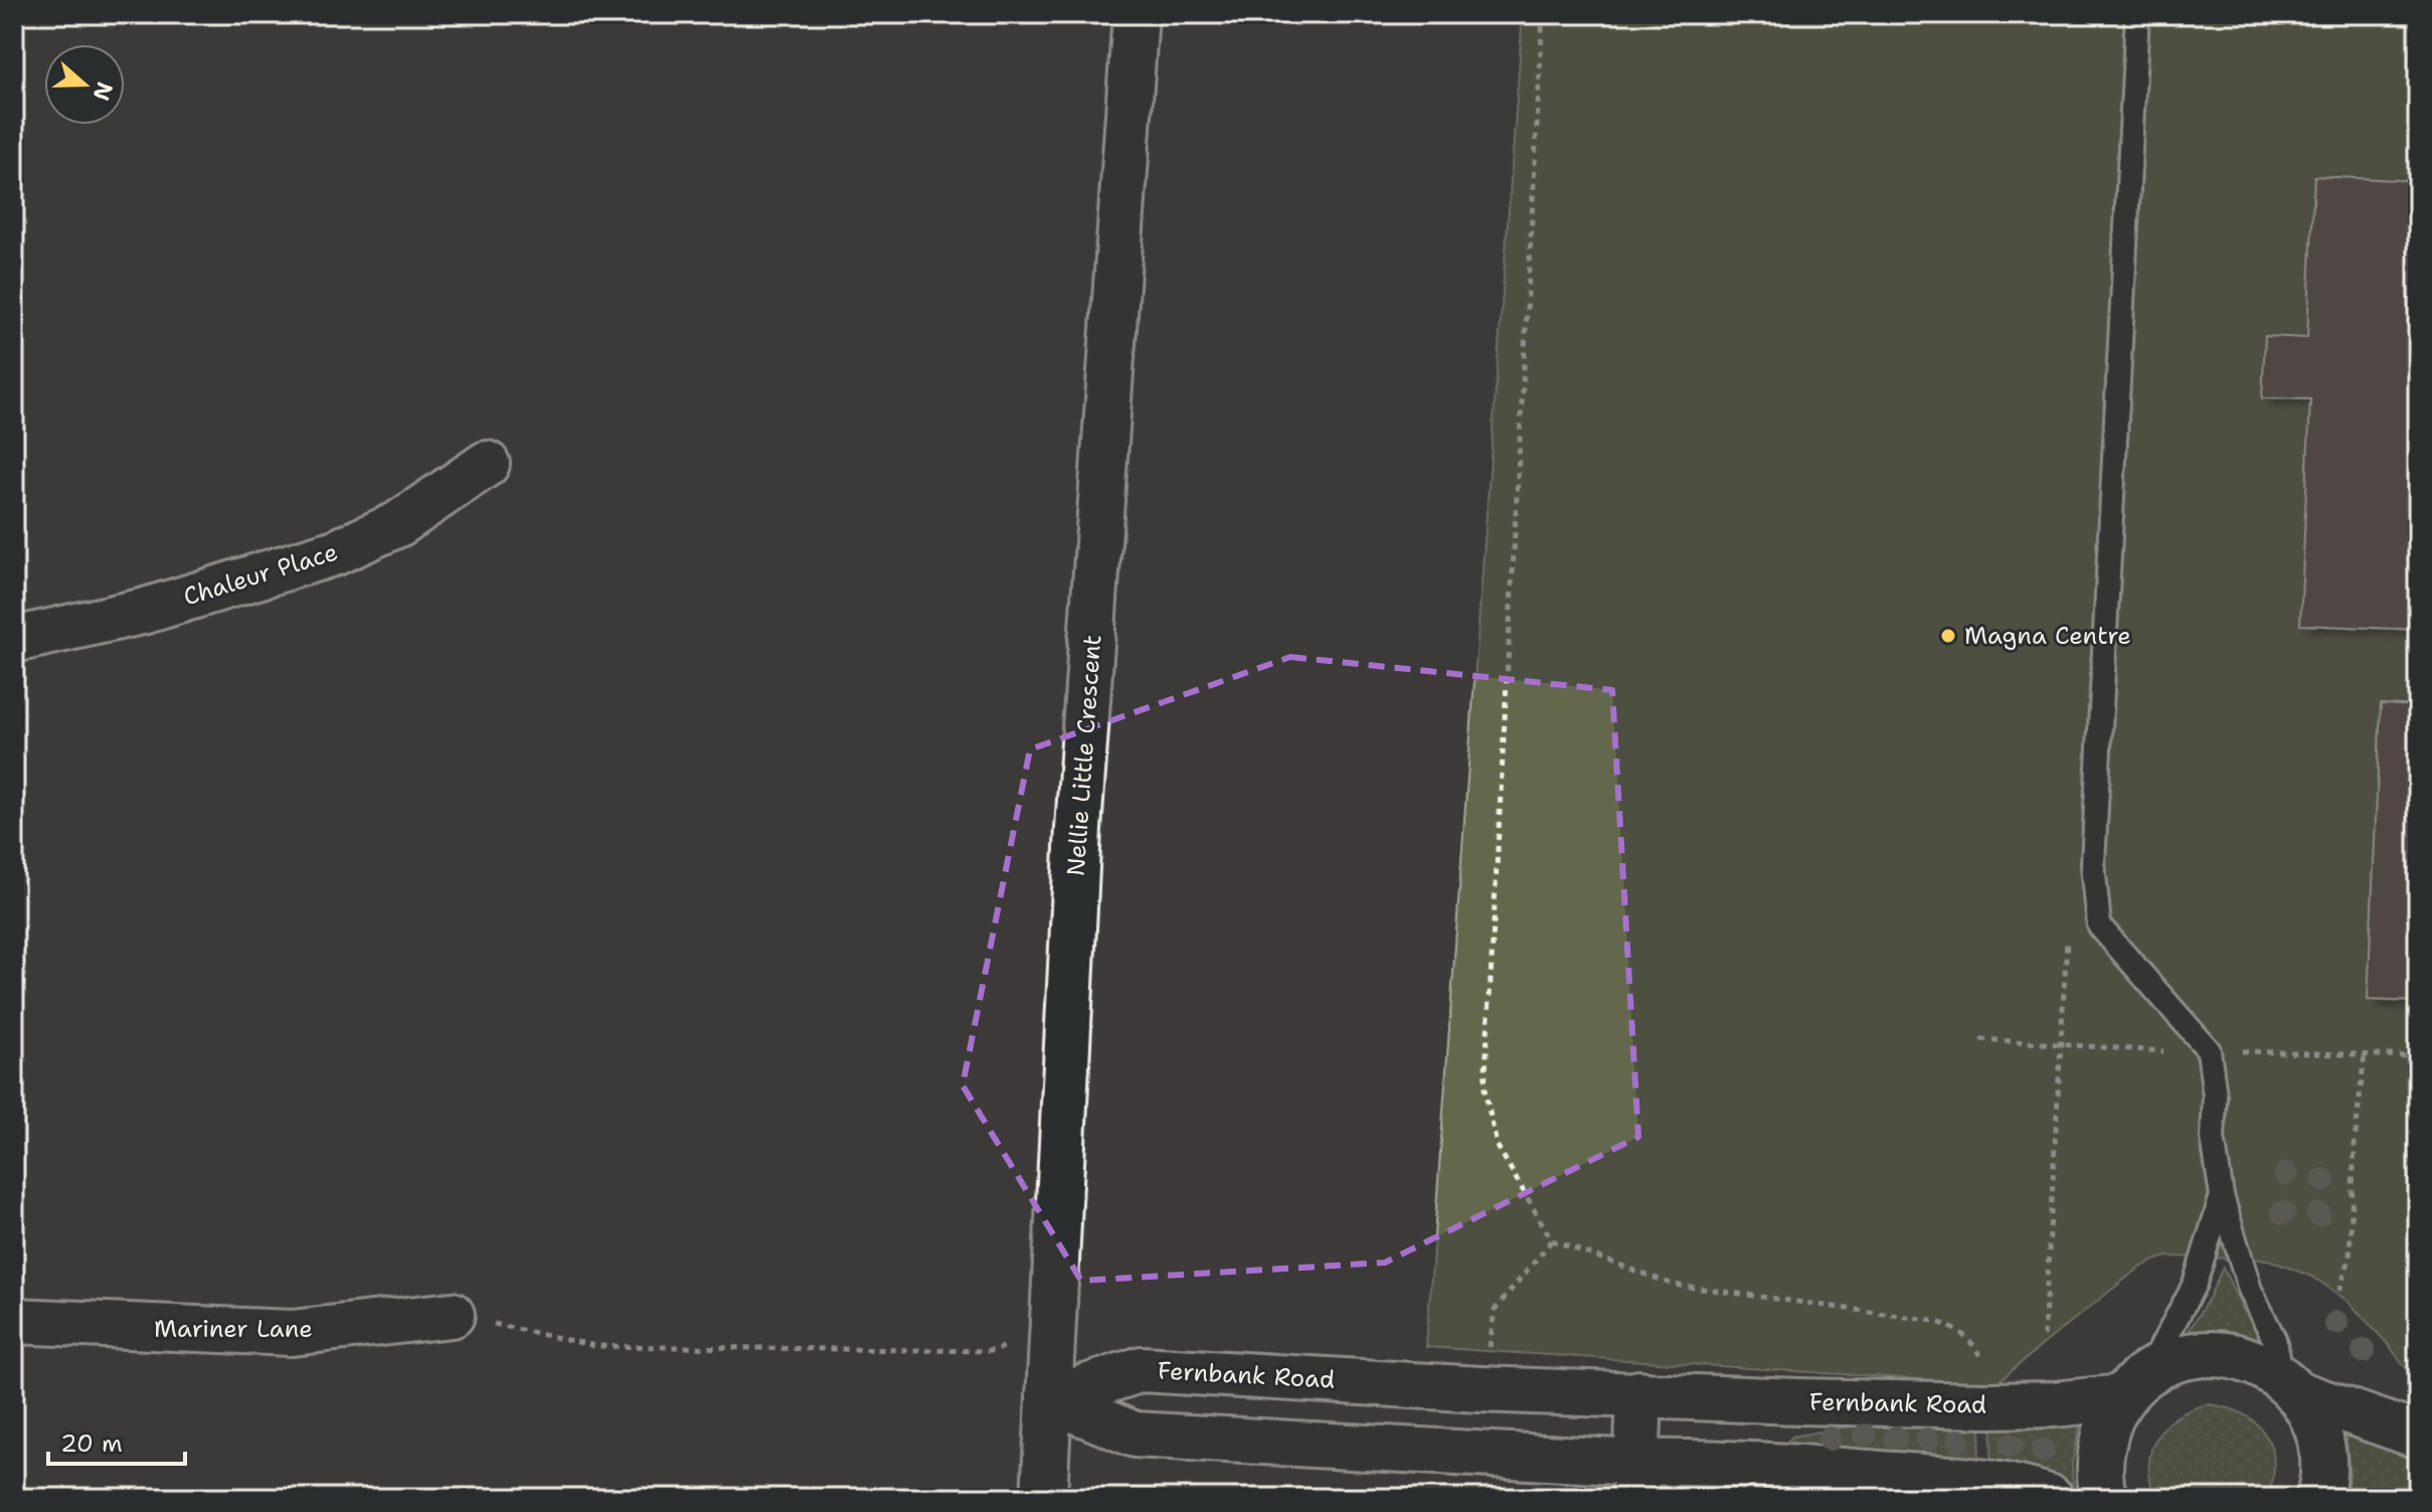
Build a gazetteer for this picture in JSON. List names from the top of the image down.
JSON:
{
  "streets": {
    "street": [
      "Chaleur Place",
      "Nellie Little Crescent",
      "Mariner Lane",
      "Fernbank Road"
    ]
  },
  "crossings": [
    ["Nellie Little Crescent", "Fernbank Road"]
  ],
  "places": ["Magna Centre"],
  "scale_bar": "20 m",
  "north": "right"
}
